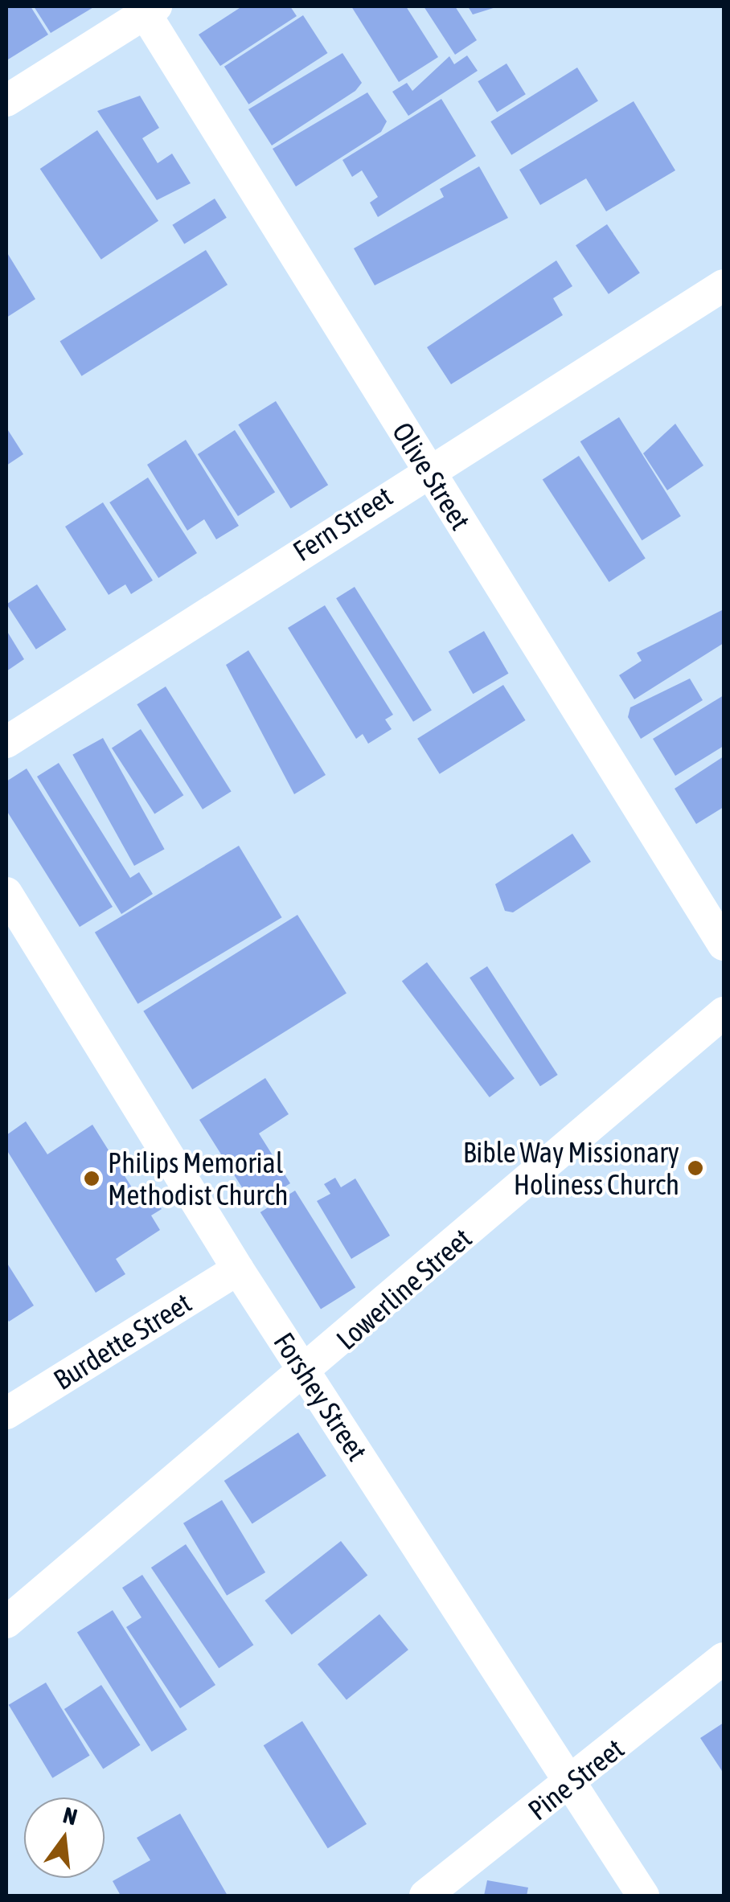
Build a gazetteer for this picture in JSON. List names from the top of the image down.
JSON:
{
  "streets": {
    "street": [
      "Olive Street",
      "Fern Street",
      "Lowerline Street",
      "Burdette Street",
      "Forshey Street",
      "Pine Street"
    ]
  },
  "crossings": [
    ["Olive Street", "Fern Street"],
    ["Lowerline Street", "Forshey Street"],
    ["Burdette Street", "Forshey Street"],
    ["Forshey Street", "Pine Street"]
  ],
  "places": ["Bible Way Missionary Holiness Church", "Philips Memorial Methodist Church"],
  "north": "top"
}
